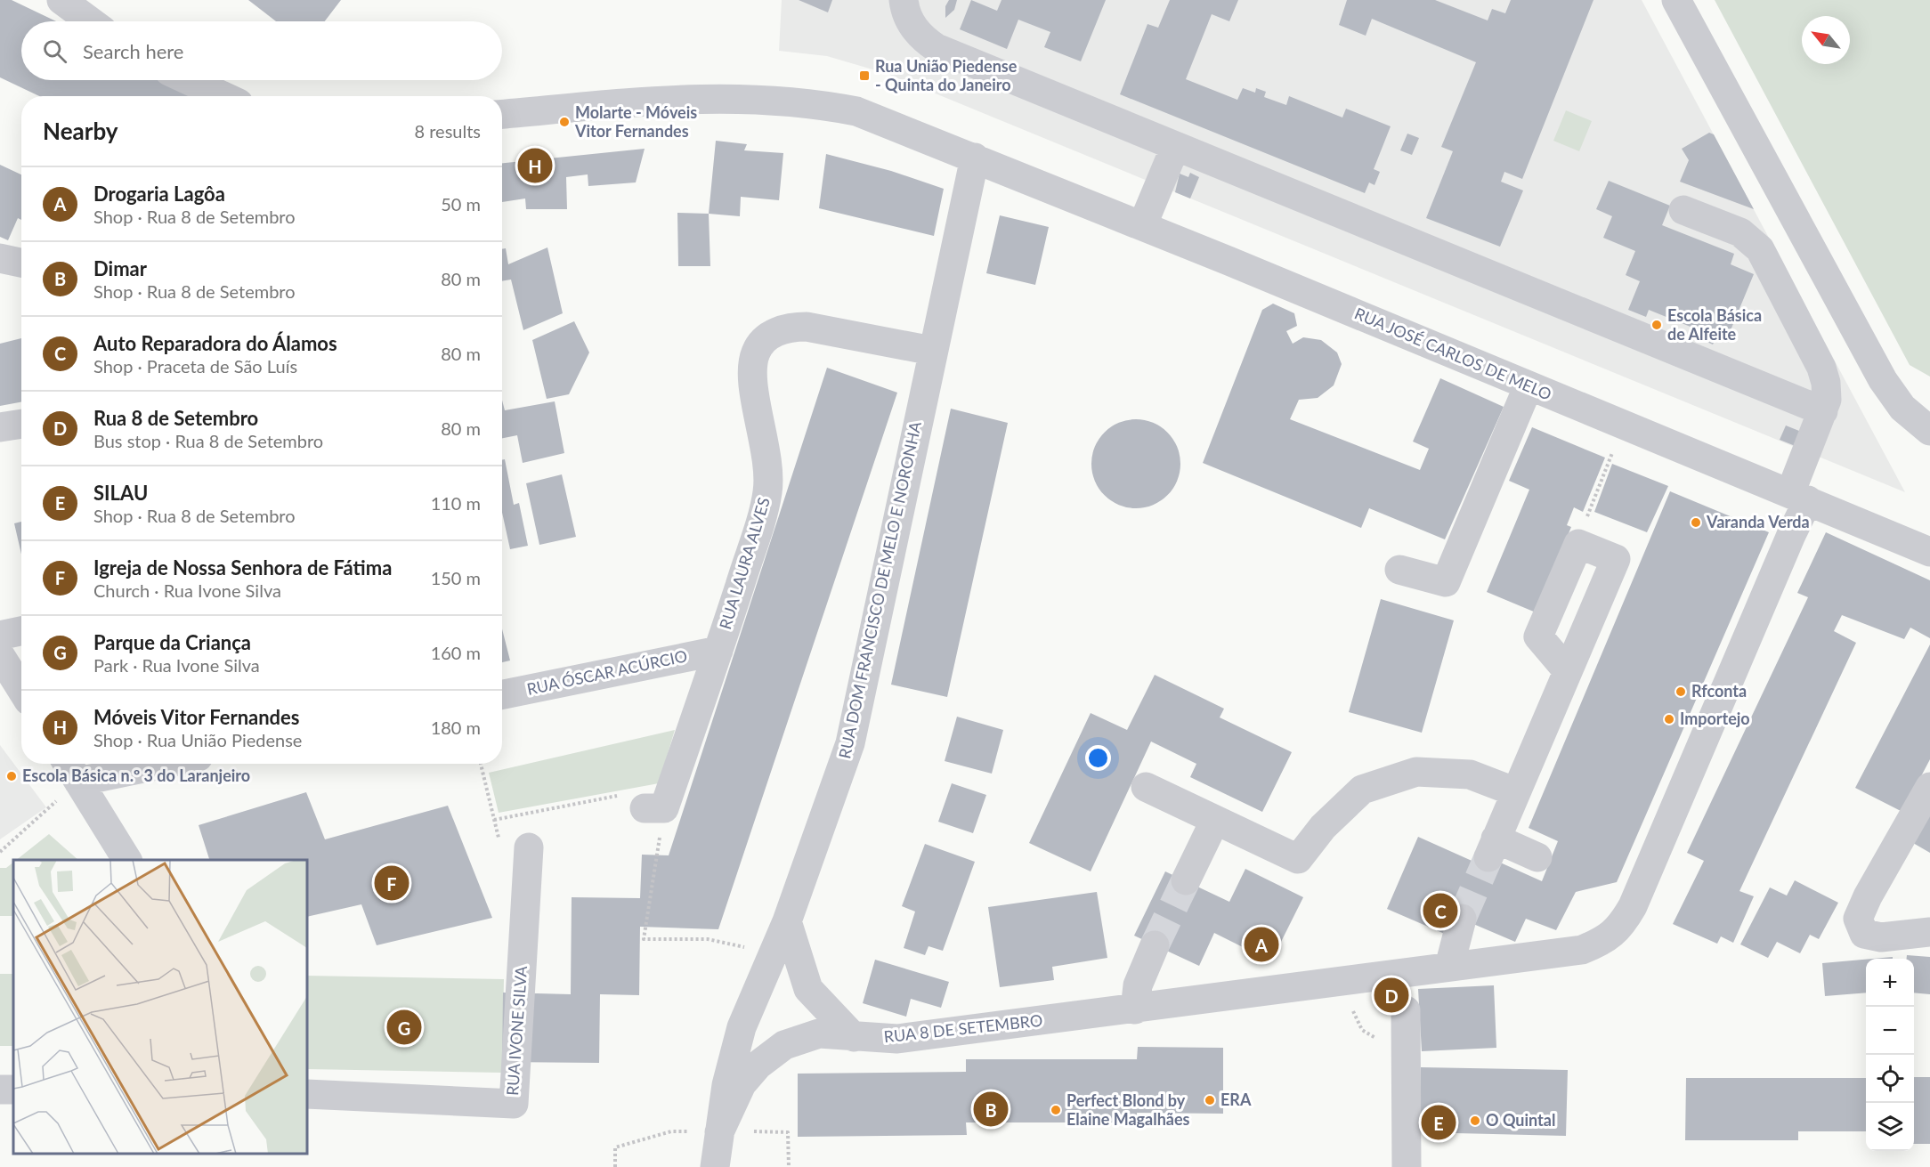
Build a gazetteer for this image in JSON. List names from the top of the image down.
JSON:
{
  "streets": {
    "street": [
      "RUA JOSÉ CARLOS DE MELO",
      "RUA LAURA ALVES",
      "RUA DOM FRANCISCO DE MELO E NORONHA",
      "RUA ÓSCAR ACÚRCIO",
      "RUA 8 DE SETEMBRO",
      "RUA IVONE SILVA"
    ]
  },
  "crossings": [
    ["RUA JOSÉ CARLOS DE MELO", "RUA DOM FRANCISCO DE MELO E NORONHA"],
    ["RUA JOSÉ CARLOS DE MELO", "RUA 8 DE SETEMBRO"],
    ["RUA LAURA ALVES", "RUA DOM FRANCISCO DE MELO E NORONHA"],
    ["RUA LAURA ALVES", "RUA ÓSCAR ACÚRCIO"],
    ["RUA DOM FRANCISCO DE MELO E NORONHA", "RUA 8 DE SETEMBRO"]
  ],
  "places": {
    "transit": ["Rua União Piedense - Quinta do Janeiro"],
    "other": [
      "Molarte - Móveis Vitor Fernandes",
      "Escola Básica de Alfeite",
      "Varanda Verda",
      "Rfconta",
      "Importejo",
      "Escola Básica n.º 3 do Laranjeiro",
      "ERA",
      "Perfect Blond by Elaine Magalhães",
      "O Quintal"
    ]
  },
  "north": "top left",
  "page": {
    "search": "Search here",
    "heading": ["Nearby", "8 results"],
    "pins": [
      "H",
      "F",
      "C",
      "A",
      "D",
      "G",
      "B",
      "E"
    ],
    "list": [
      {
        "mark": "A",
        "name": "Drogaria Lagôa",
        "note": "Shop · Rua 8 de Setembro",
        "value": "50 m"
      },
      {
        "mark": "B",
        "name": "Dimar",
        "note": "Shop · Rua 8 de Setembro",
        "value": "80 m"
      },
      {
        "mark": "C",
        "name": "Auto Reparadora do Álamos",
        "note": "Shop · Praceta de São Luís",
        "value": "80 m"
      },
      {
        "mark": "D",
        "name": "Rua 8 de Setembro",
        "note": "Bus stop · Rua 8 de Setembro",
        "value": "80 m"
      },
      {
        "mark": "E",
        "name": "SILAU",
        "note": "Shop · Rua 8 de Setembro",
        "value": "110 m"
      },
      {
        "mark": "F",
        "name": "Igreja de Nossa Senhora de Fátima",
        "note": "Church · Rua Ivone Silva",
        "value": "150 m"
      },
      {
        "mark": "G",
        "name": "Parque da Criança",
        "note": "Park · Rua Ivone Silva",
        "value": "160 m"
      },
      {
        "mark": "H",
        "name": "Móveis Vitor Fernandes",
        "note": "Shop · Rua União Piedense",
        "value": "180 m"
      }
    ],
    "map_buttons": ["+", "−"]
  }
}
